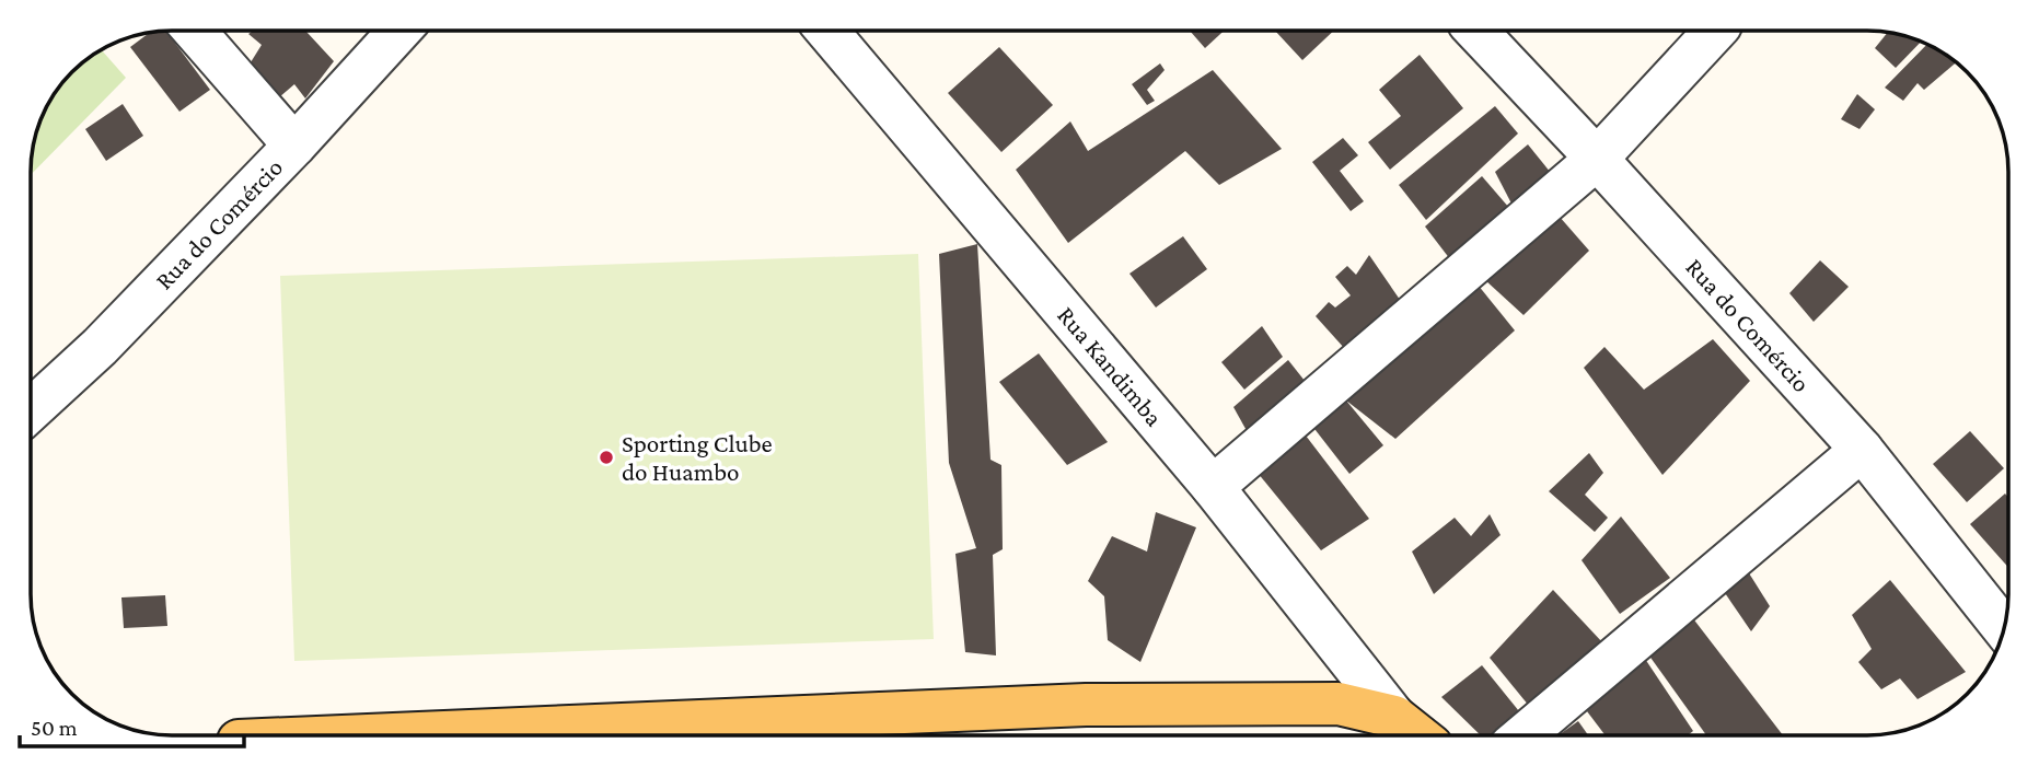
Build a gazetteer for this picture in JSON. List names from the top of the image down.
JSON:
{
  "streets": {
    "street": ["Rua do Comércio", "Rua Kandimba"]
  },
  "places": ["Sporting Clube do Huambo"],
  "scale_bar": "50 m"
}
